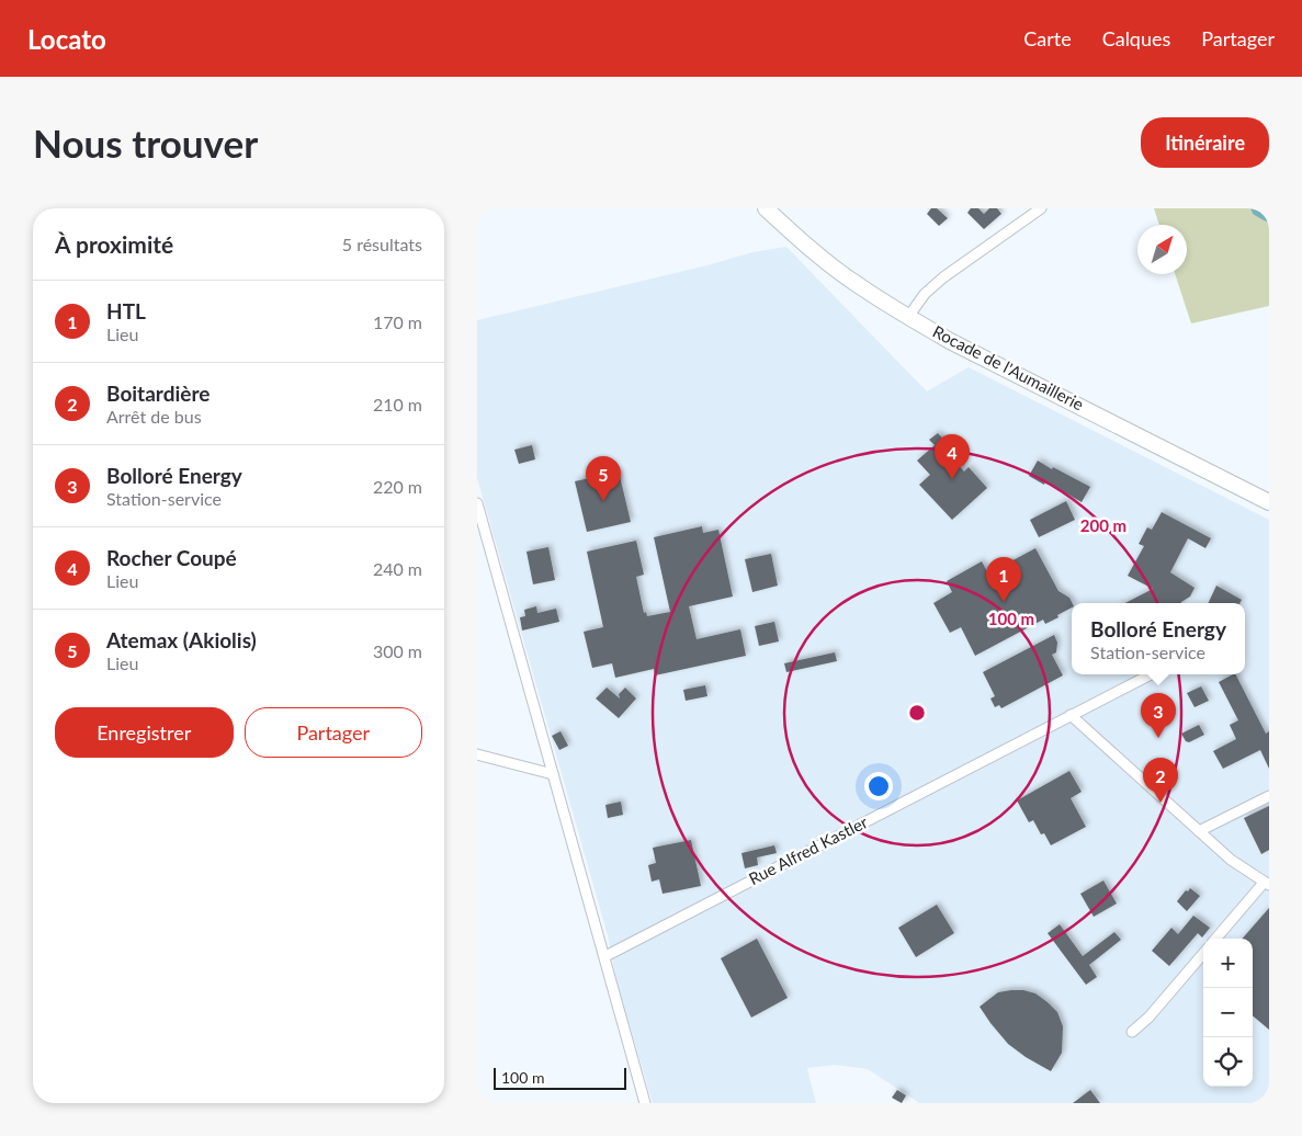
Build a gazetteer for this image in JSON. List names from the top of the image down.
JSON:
{
  "streets": {
    "main road": ["Rocade de l'Aumaillerie"],
    "street": ["Rue Alfred Kastler"]
  },
  "scale_bar": "100 m",
  "north": "top right",
  "page": {
    "header": "Locato",
    "nav": ["Carte", "Calques", "Partager"],
    "buttons": [
      "Itinéraire",
      ["Enregistrer", "Partager"]
    ],
    "title": "Nous trouver",
    "heading": ["À proximité", "5 résultats"],
    "list": [
      {
        "mark": "1",
        "name": "HTL",
        "note": "Lieu",
        "value": "170 m"
      },
      {
        "mark": "2",
        "name": "Boitardière",
        "note": "Arrêt de bus",
        "value": "210 m"
      },
      {
        "mark": "3",
        "name": "Bolloré Energy",
        "note": "Station-service",
        "value": "220 m"
      },
      {
        "mark": "4",
        "name": "Rocher Coupé",
        "note": "Lieu",
        "value": "240 m"
      },
      {
        "mark": "5",
        "name": "Atemax (Akiolis)",
        "note": "Lieu",
        "value": "300 m"
      }
    ],
    "pins": [
      "4",
      "5",
      "1",
      "3",
      "2"
    ],
    "popup": ["Bolloré Energy", "Station-service"],
    "map_buttons": ["+", "−"],
    "scale": "100 m"
  },
  "rings": ["200 m", "100 m"]
}
